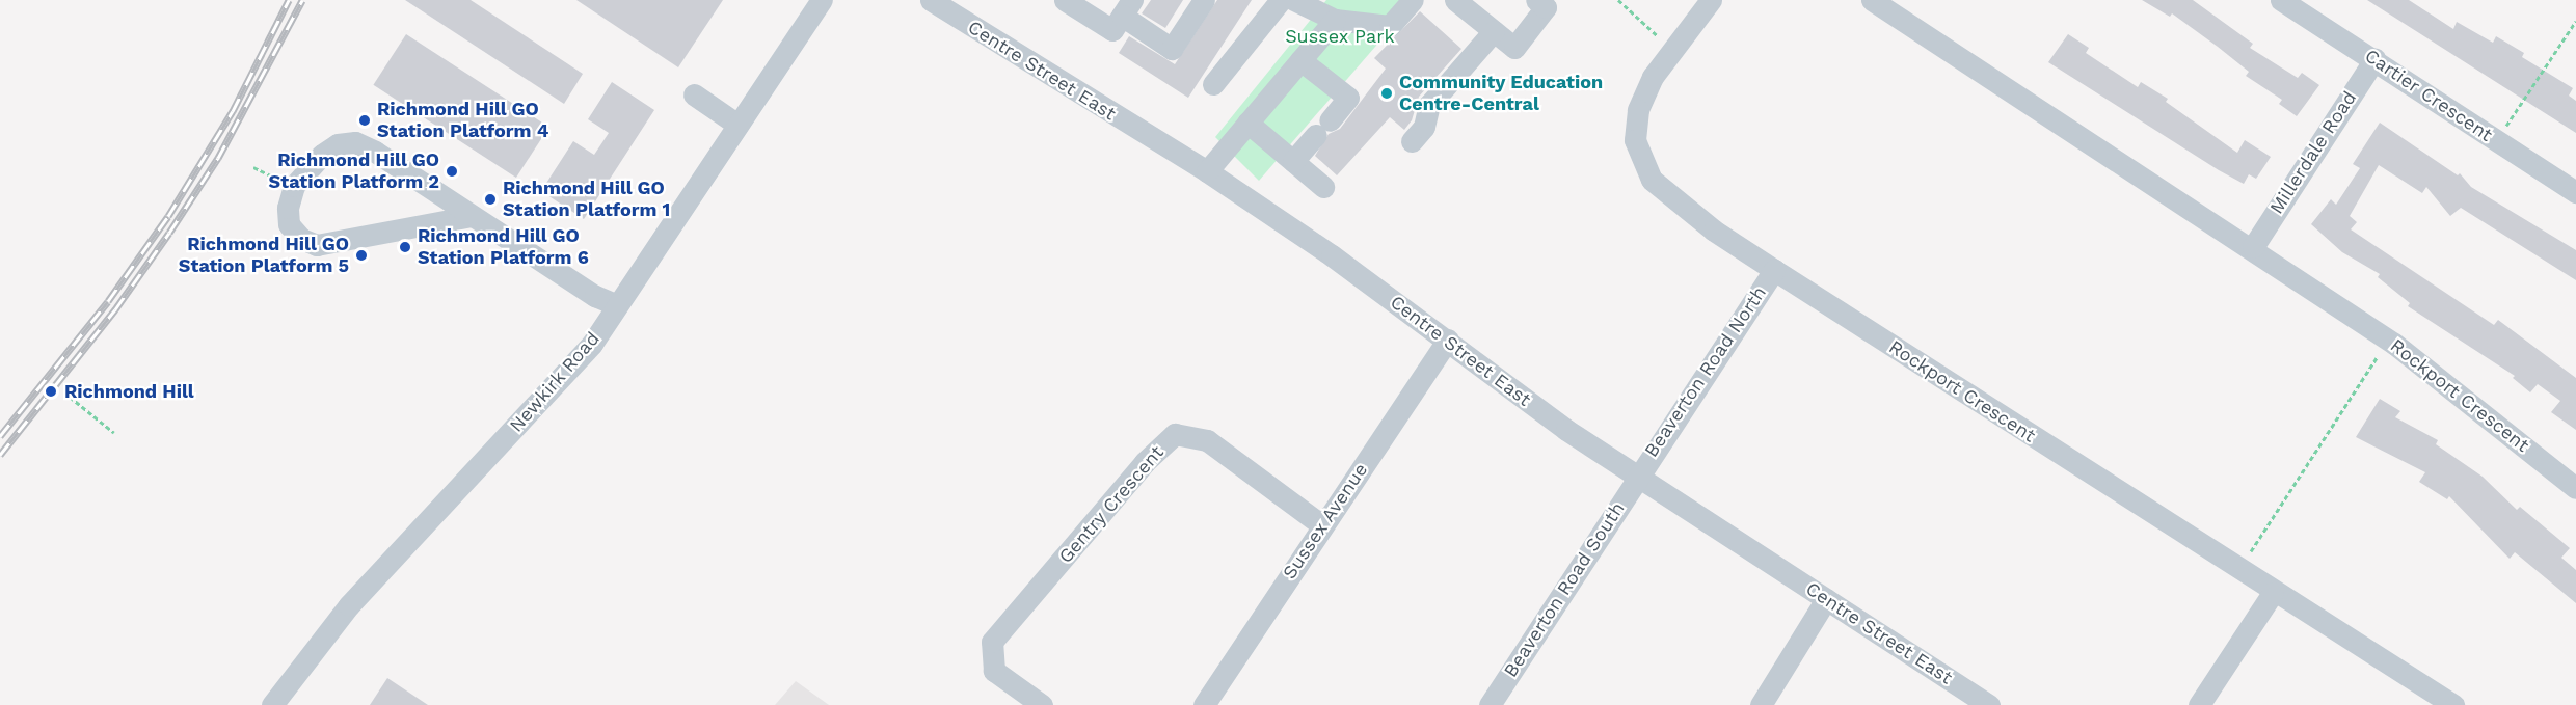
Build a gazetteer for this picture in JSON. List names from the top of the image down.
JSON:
{
  "streets": {
    "street": [
      "Centre Street East",
      "Cartier Crescent",
      "Millerdale Road",
      "Beaverton Road North",
      "Newkirk Road",
      "Rockport Crescent",
      "Gentry Crescent",
      "Sussex Avenue",
      "Beaverton Road South"
    ]
  },
  "crossings": [
    ["Centre Street East", "Beaverton Road North"],
    ["Centre Street East", "Sussex Avenue"],
    ["Centre Street East", "Beaverton Road South"],
    ["Cartier Crescent", "Millerdale Road"],
    ["Millerdale Road", "Rockport Crescent"],
    ["Beaverton Road North", "Rockport Crescent"],
    ["Beaverton Road North", "Beaverton Road South"],
    ["Gentry Crescent", "Sussex Avenue"]
  ],
  "parks": ["Sussex Park"],
  "places": [
    "Community Education Centre-Central",
    "Richmond Hill GO Station Platform 4",
    "Richmond Hill GO Station Platform 2",
    "Richmond Hill GO Station Platform 1",
    "Richmond Hill GO Station Platform 6",
    "Richmond Hill GO Station Platform 5",
    "Richmond Hill"
  ]
}
